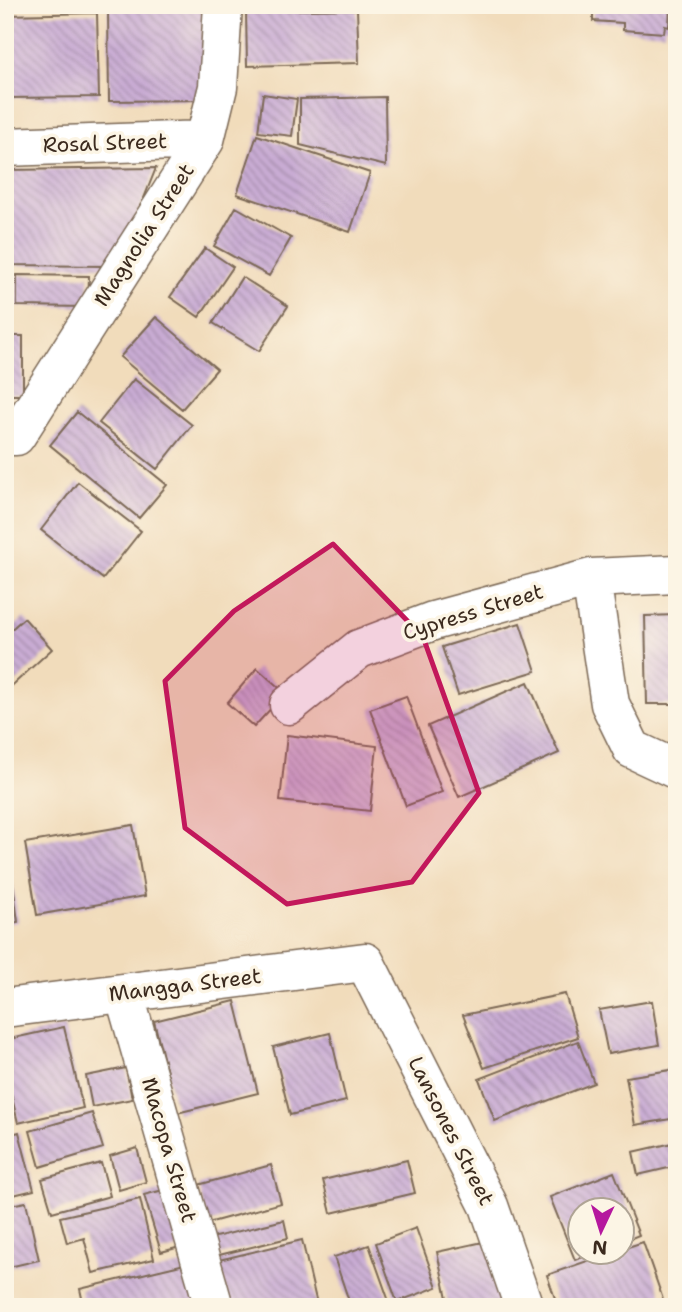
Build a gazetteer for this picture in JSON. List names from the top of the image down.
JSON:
{
  "streets": {
    "street": [
      "Rosal Street",
      "Magnolia Street",
      "Cypress Street",
      "Mangga Street",
      "Lansones Street",
      "Macopa Street"
    ]
  },
  "crossings": [
    ["Rosal Street", "Magnolia Street"],
    ["Mangga Street", "Lansones Street"],
    ["Mangga Street", "Macopa Street"]
  ],
  "north": "bottom"
}
